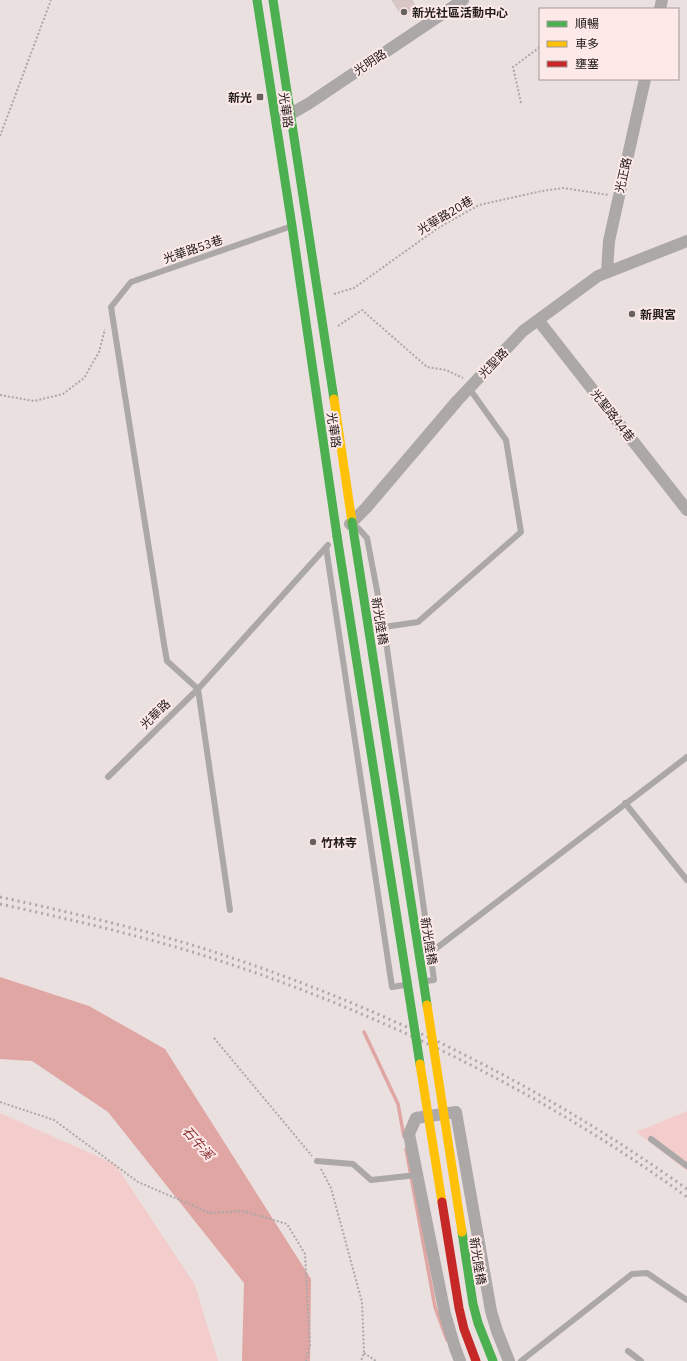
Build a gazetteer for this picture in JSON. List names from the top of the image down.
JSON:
{
  "streets": {
    "main road": ["光華路", "新光陸橋"],
    "street": [
      "光明路",
      "光正路",
      "光聖路",
      "光聖路44巷"
    ],
    "lane": ["光華路53巷"],
    "path": ["光華路20巷"]
  },
  "crossings": [
    ["光明路", "光華路"],
    ["光華路", "光華路20巷"],
    ["光華路", "光華路53巷"],
    ["光華路", "光聖路"],
    ["光華路", "新光陸橋"],
    ["光正路", "光華路20巷"],
    ["光正路", "光聖路"],
    ["光聖路", "光聖路44巷"],
    ["光聖路", "新光陸橋"]
  ],
  "water": ["石牛溪"],
  "places": {
    "other": ["新光社區活動中心", "新興宮", "竹林寺"],
    "transit": ["新光"]
  },
  "legend": ["順暢", "車多", "壅塞"]
}
